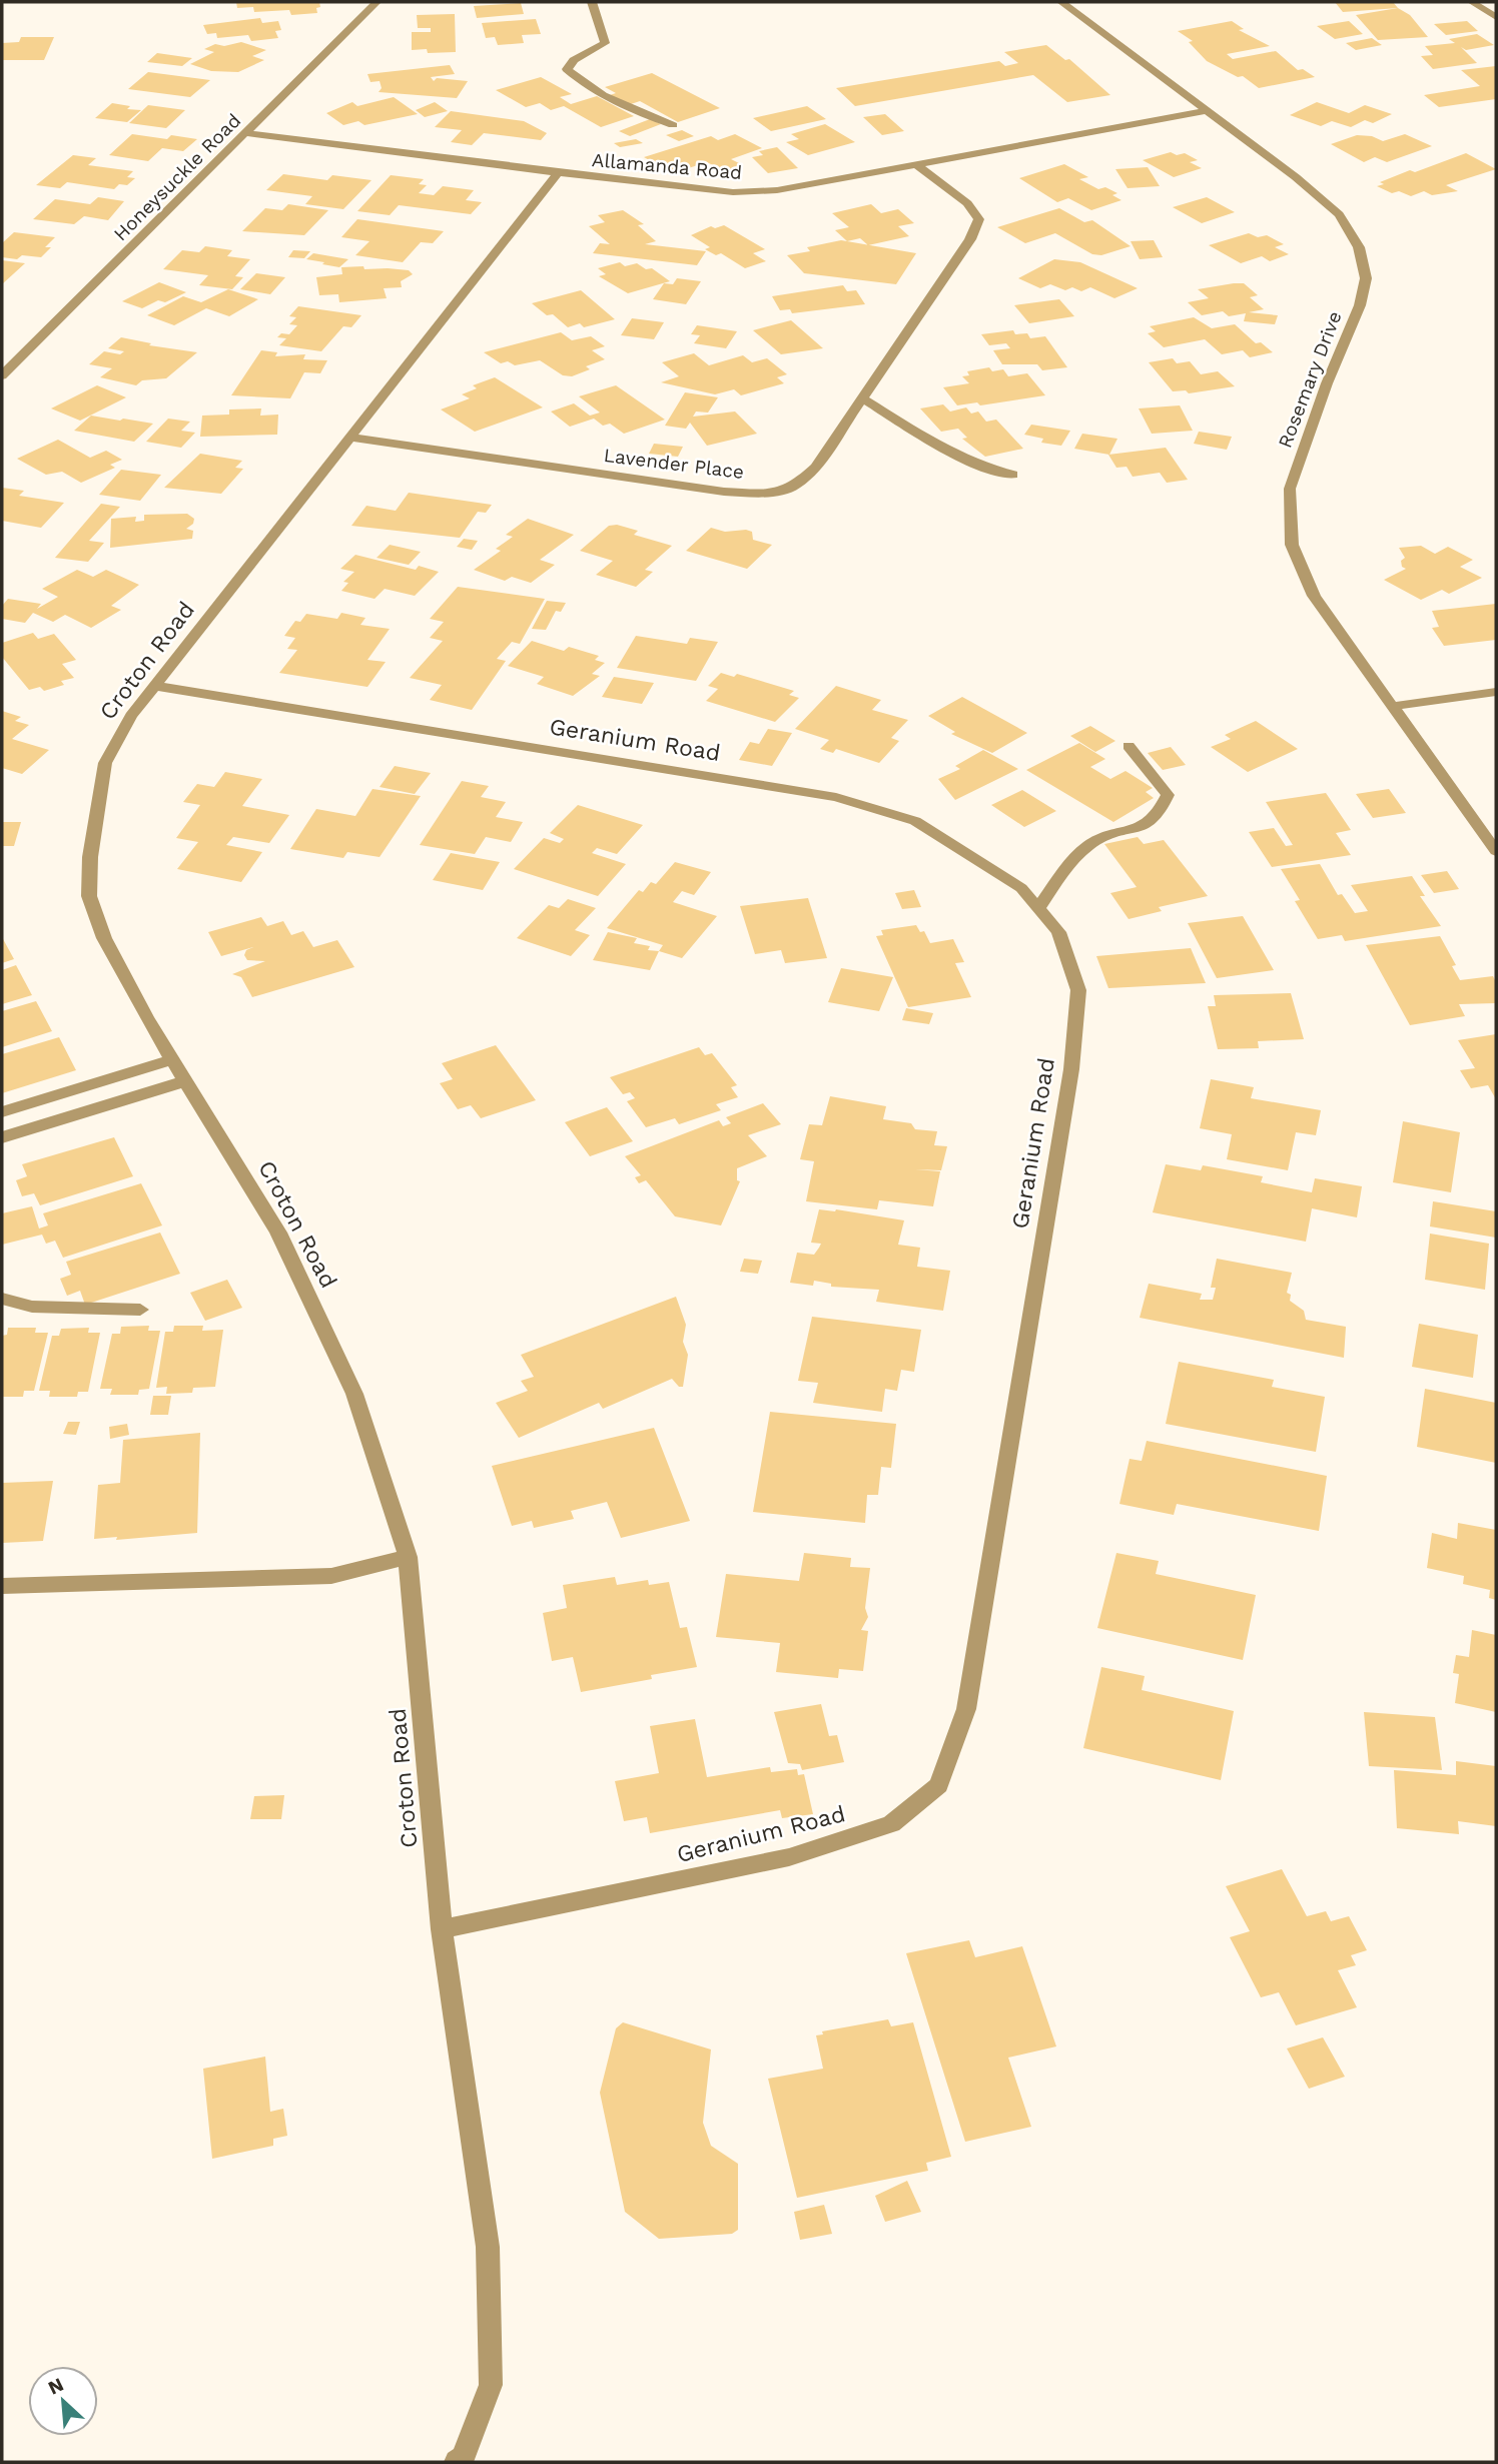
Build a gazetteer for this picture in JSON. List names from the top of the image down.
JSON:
{
  "streets": {
    "street": [
      "Allamanda Road",
      "Honeysuckle Road",
      "Rosemary Drive",
      "Lavender Place",
      "Croton Road",
      "Geranium Road"
    ]
  },
  "crossings": [
    ["Allamanda Road", "Honeysuckle Road"],
    ["Allamanda Road", "Rosemary Drive"],
    ["Allamanda Road", "Lavender Place"],
    ["Allamanda Road", "Croton Road"],
    ["Lavender Place", "Croton Road"],
    ["Croton Road", "Geranium Road"]
  ],
  "north": "top left"
}
